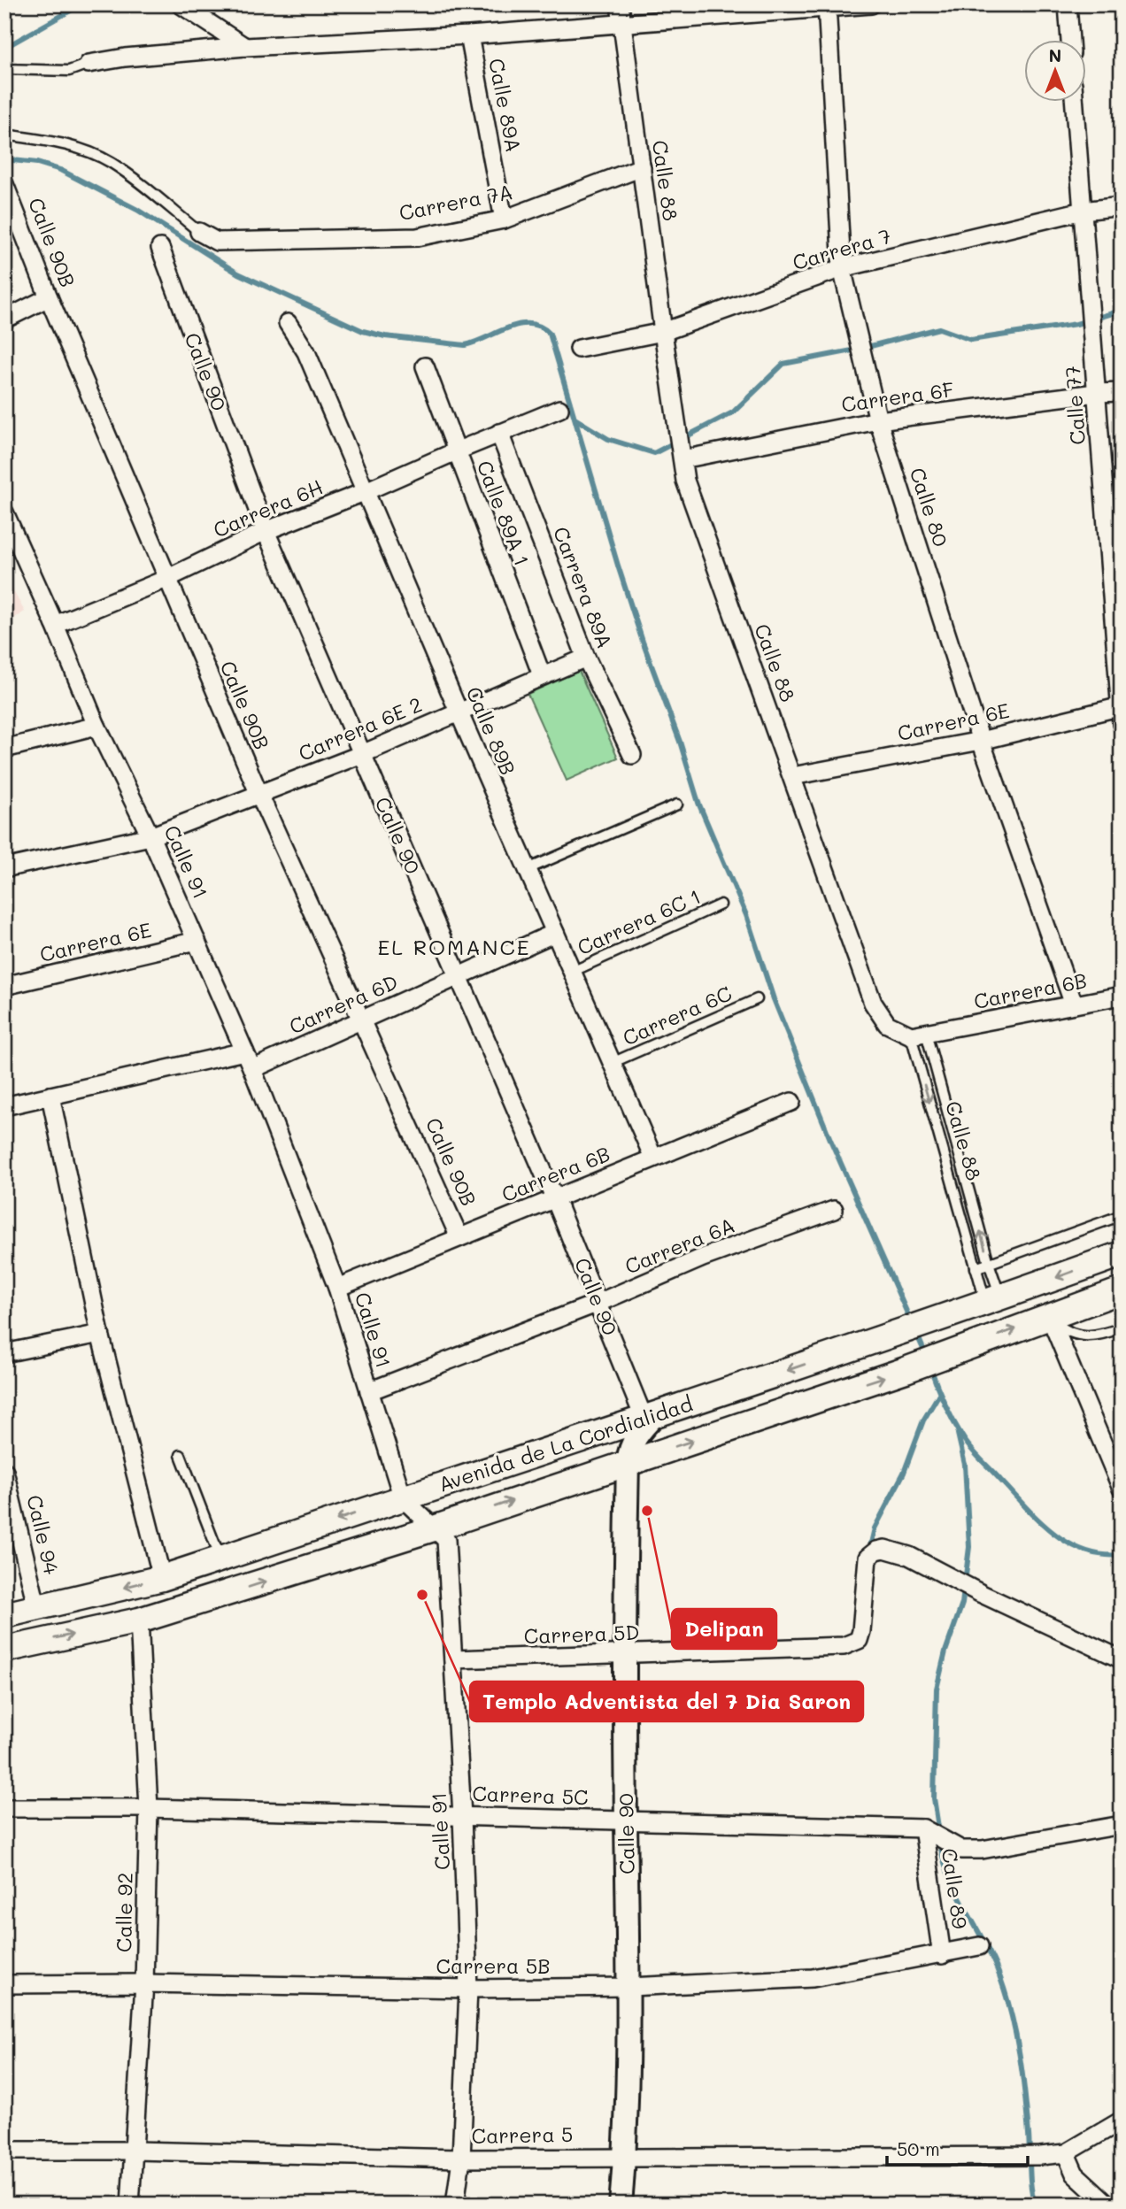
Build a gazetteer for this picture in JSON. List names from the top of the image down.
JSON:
{
  "streets": {
    "main road": ["Avenida de La Cordialidad"],
    "street": [
      "Calle 89A",
      "Calle 88",
      "Carrera 7A",
      "Calle 90B",
      "Carrera 7",
      "Calle 90",
      "Carrera 6F",
      "Calle 77",
      "Calle 80",
      "Carrera 6H",
      "Calle 89A 1",
      "Carrera 89A",
      "Carrera 6E",
      "Carrera 6E 2",
      "Calle 89B",
      "Calle 91",
      "Carrera 6B",
      "Carrera 6D",
      "Carrera 6A",
      "Calle 94",
      "Carrera 5D",
      "Carrera 5C",
      "Calle 89",
      "Calle 92",
      "Carrera 5B",
      "Carrera 5"
    ],
    "lane": ["Carrera 6C 1", "Carrera 6C"]
  },
  "crossings": [
    ["Calle 89A", "Carrera 7A"],
    ["Calle 88", "Carrera 7A"],
    ["Calle 88", "Carrera 7"],
    ["Calle 88", "Carrera 6F"],
    ["Calle 88", "Carrera 6E"],
    ["Calle 88", "Carrera 6B"],
    ["Calle 88", "Avenida de La Cordialidad"],
    ["Calle 90B", "Carrera 6H"],
    ["Calle 90B", "Carrera 6E 2"],
    ["Calle 90B", "Carrera 6B"],
    ["Calle 90B", "Carrera 6D"],
    ["Carrera 7", "Calle 77"],
    ["Carrera 7", "Calle 80"],
    ["Calle 90", "Carrera 6H"],
    ["Calle 90", "Carrera 6E 2"],
    ["Calle 90", "Carrera 6B"],
    ["Calle 90", "Carrera 6D"],
    ["Calle 90", "Carrera 6A"],
    ["Calle 90", "Avenida de La Cordialidad"],
    ["Calle 90", "Carrera 5D"],
    ["Calle 90", "Carrera 5C"],
    ["Calle 90", "Carrera 5B"],
    ["Calle 90", "Carrera 5"],
    ["Carrera 6F", "Calle 77"],
    ["Carrera 6F", "Calle 80"],
    ["Calle 77", "Carrera 6E"],
    ["Calle 80", "Carrera 6E"],
    ["Calle 80", "Carrera 6B"],
    ["Carrera 6H", "Calle 89A 1"],
    ["Carrera 6H", "Carrera 89A"],
    ["Carrera 6H", "Calle 89B"],
    ["Carrera 6H", "Calle 91"],
    ["Calle 89A 1", "Carrera 6E 2"],
    ["Carrera 89A", "Carrera 6E 2"],
    ["Carrera 6E", "Calle 91"],
    ["Carrera 6E 2", "Calle 89B"],
    ["Carrera 6E 2", "Calle 91"],
    ["Calle 89B", "Carrera 6C 1"],
    ["Calle 89B", "Carrera 6B"],
    ["Calle 89B", "Carrera 6D"],
    ["Calle 89B", "Carrera 6C"],
    ["Calle 91", "Carrera 6B"],
    ["Calle 91", "Carrera 6D"],
    ["Calle 91", "Carrera 6A"],
    ["Calle 91", "Avenida de La Cordialidad"],
    ["Calle 91", "Carrera 5D"],
    ["Calle 91", "Carrera 5C"],
    ["Calle 91", "Carrera 5B"],
    ["Calle 91", "Carrera 5"],
    ["Avenida de La Cordialidad", "Calle 94"],
    ["Avenida de La Cordialidad", "Calle 92"],
    ["Carrera 5C", "Calle 89"],
    ["Carrera 5C", "Calle 92"],
    ["Calle 89", "Carrera 5B"],
    ["Calle 92", "Carrera 5B"],
    ["Calle 92", "Carrera 5"]
  ],
  "districts": ["EL ROMANCE"],
  "places": ["Delipan", "Templo Adventista del 7 Dia Saron"],
  "scale_bar": "50 m",
  "north": "top"
}
